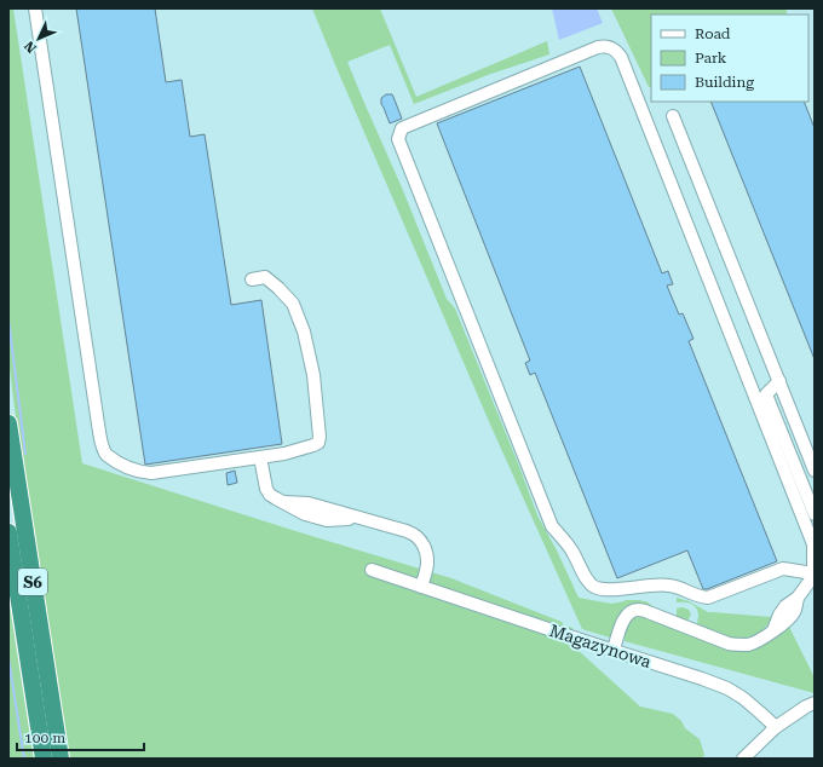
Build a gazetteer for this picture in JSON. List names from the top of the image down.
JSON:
{
  "streets": {
    "highway": ["S6"],
    "street": ["Magazynowa"]
  },
  "legend": ["Road", "Park", "Building"],
  "scale_bar": "100 m",
  "north": "bottom left"
}
